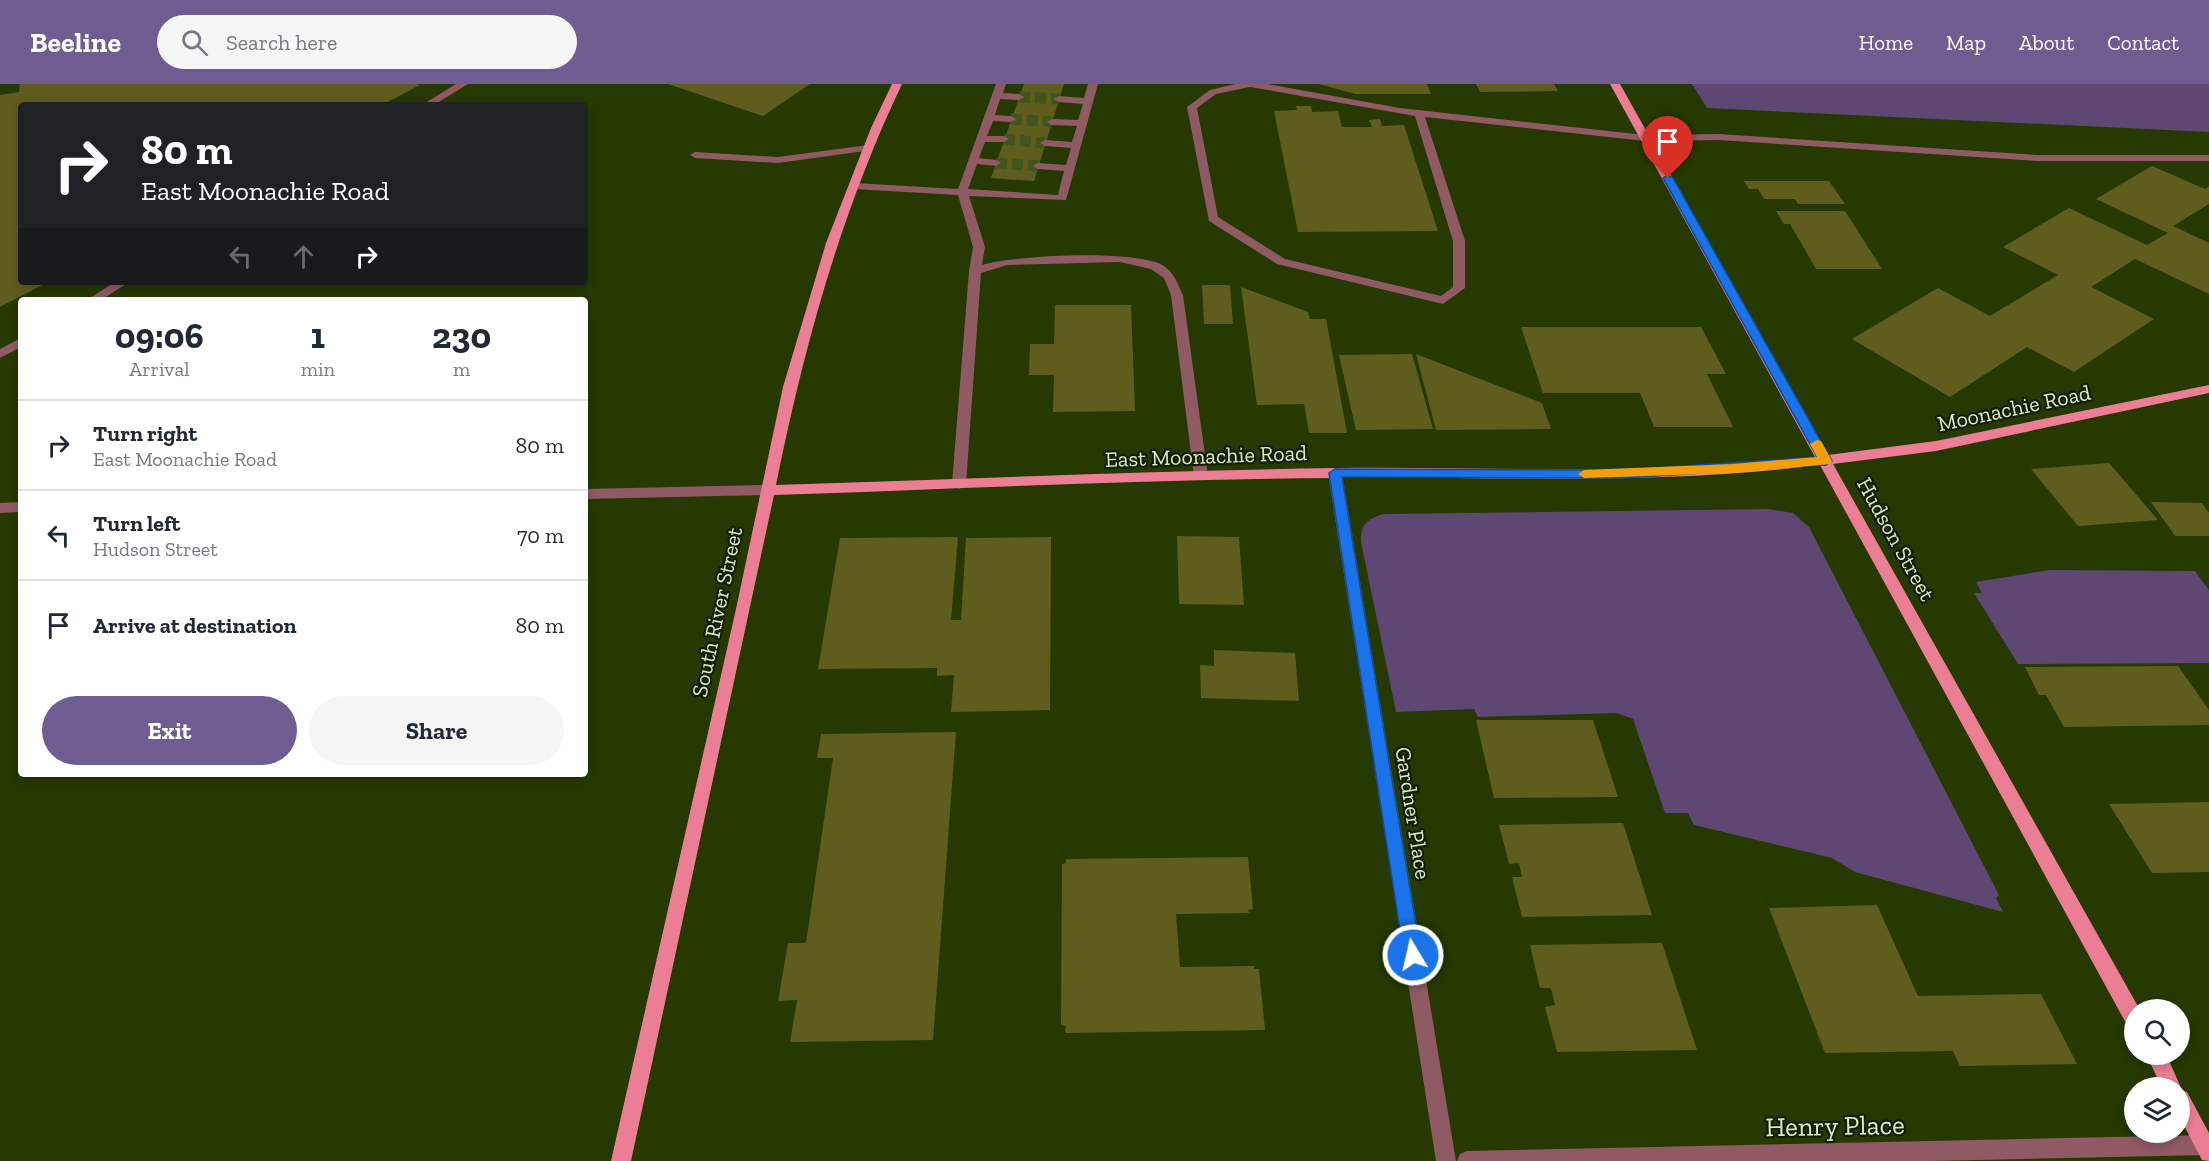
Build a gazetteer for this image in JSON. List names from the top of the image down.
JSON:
{
  "streets": {
    "main road": [
      "Moonachie Road",
      "East Moonachie Road",
      "Hudson Street",
      "South River Street"
    ],
    "street": ["Gardner Place", "Henry Place"]
  },
  "crossings": [
    ["Moonachie Road", "East Moonachie Road"],
    ["Moonachie Road", "Hudson Street"],
    ["East Moonachie Road", "Hudson Street"],
    ["East Moonachie Road", "South River Street"],
    ["East Moonachie Road", "Gardner Place"]
  ],
  "page": {
    "header": "Beeline",
    "search": "Search here",
    "nav": [
      "Home",
      "Map",
      "About",
      "Contact"
    ],
    "turn": ["80 m", "East Moonachie Road"],
    "eta": [
      "09:06",
      "Arrival",
      "1",
      "min",
      "230",
      "m"
    ],
    "list": [
      {
        "name": "Turn right",
        "note": "East Moonachie Road",
        "value": "80 m"
      },
      {
        "name": "Turn left",
        "note": "Hudson Street",
        "value": "70 m"
      },
      {
        "name": "Arrive at destination",
        "value": "80 m"
      }
    ],
    "buttons": ["Exit", "Share"]
  }
}
